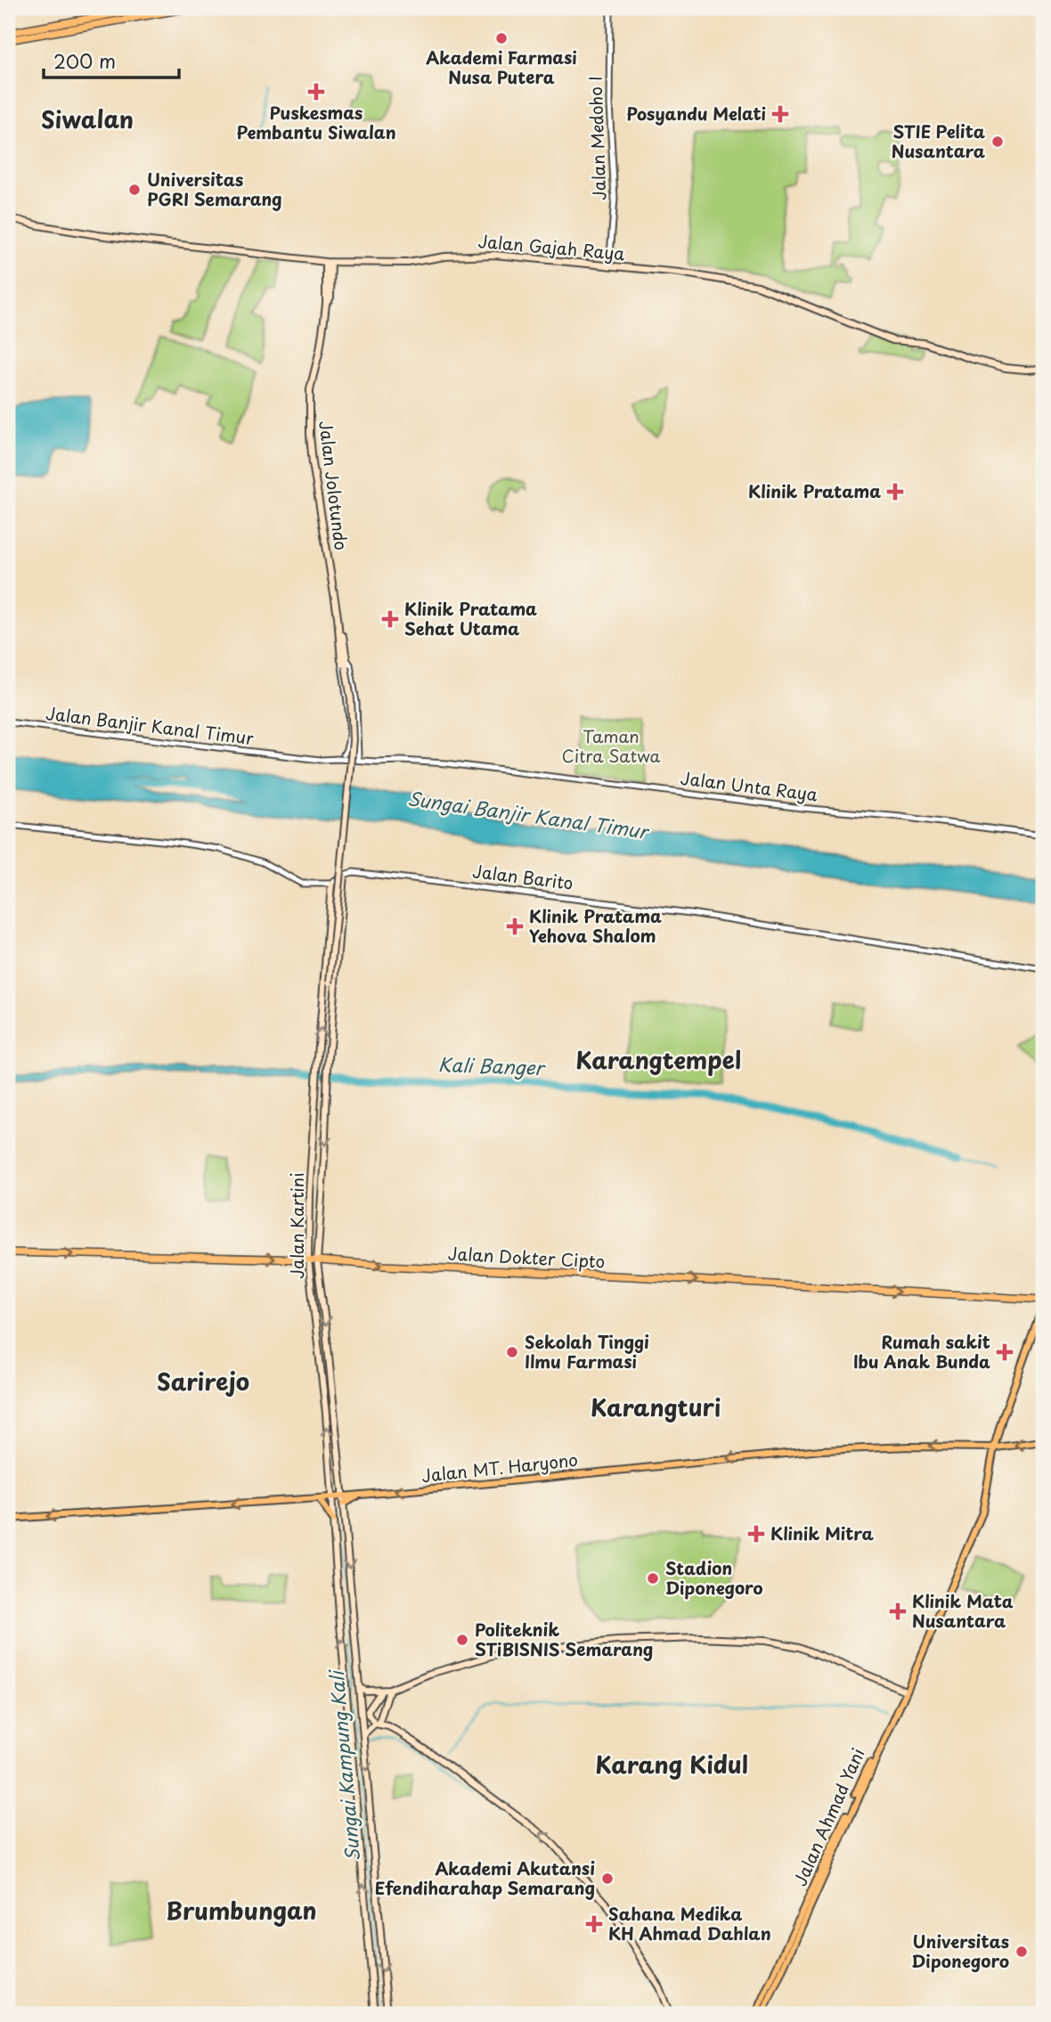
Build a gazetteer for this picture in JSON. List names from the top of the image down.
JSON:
{
  "streets": {
    "highway": ["Jalan Dokter Cipto"],
    "main road": [
      "Jalan Gajah Raya",
      "Jalan Jolotundo",
      "Jalan Kartini",
      "Jalan MT. Haryono",
      "Jalan Ahmad Yani"
    ],
    "street": [
      "Jalan Medoho I",
      "Jalan Banjir Kanal Timur",
      "Jalan Unta Raya",
      "Jalan Barito"
    ]
  },
  "crossings": [
    ["Jalan Medoho I", "Jalan Gajah Raya"],
    ["Jalan Gajah Raya", "Jalan Jolotundo"],
    ["Jalan Jolotundo", "Jalan Kartini"],
    ["Jalan Banjir Kanal Timur", "Jalan Unta Raya"],
    ["Jalan Barito", "Jalan Kartini"],
    ["Jalan Kartini", "Jalan Dokter Cipto"],
    ["Jalan Kartini", "Jalan MT. Haryono"],
    ["Jalan MT. Haryono", "Jalan Ahmad Yani"]
  ],
  "one_way": ["Jalan Dokter Cipto", "Jalan MT. Haryono"],
  "districts": [
    "Siwalan",
    "Karangtempel",
    "Sarirejo",
    "Karangturi",
    "Karang Kidul",
    "Brumbungan"
  ],
  "water": ["Sungai Banjir Kanal Timur", "Kali Banger", "Sungai Kampung Kali"],
  "parks": ["Taman Citra Satwa"],
  "places": {
    "other": [
      "Akademi Farmasi Nusa Putera",
      "STIE Pelita Nusantara",
      "Universitas PGRI Semarang",
      "Sekolah Tinggi Ilmu Farmasi",
      "Stadion Diponegoro",
      "Politeknik STiBISNIS Semarang",
      "Akademi Akutansi Efendiharahap Semarang",
      "Universitas Diponegoro"
    ],
    "health": [
      "Puskesmas Pembantu Siwalan",
      "Posyandu Melati",
      "Klinik Pratama",
      "Klinik Pratama Sehat Utama",
      "Klinik Pratama Yehova Shalom",
      "Rumah sakit Ibu Anak Bunda",
      "Klinik Mitra",
      "Klinik Mata Nusantara",
      "Sahana Medika KH Ahmad Dahlan"
    ]
  },
  "scale_bar": "200 m"
}
